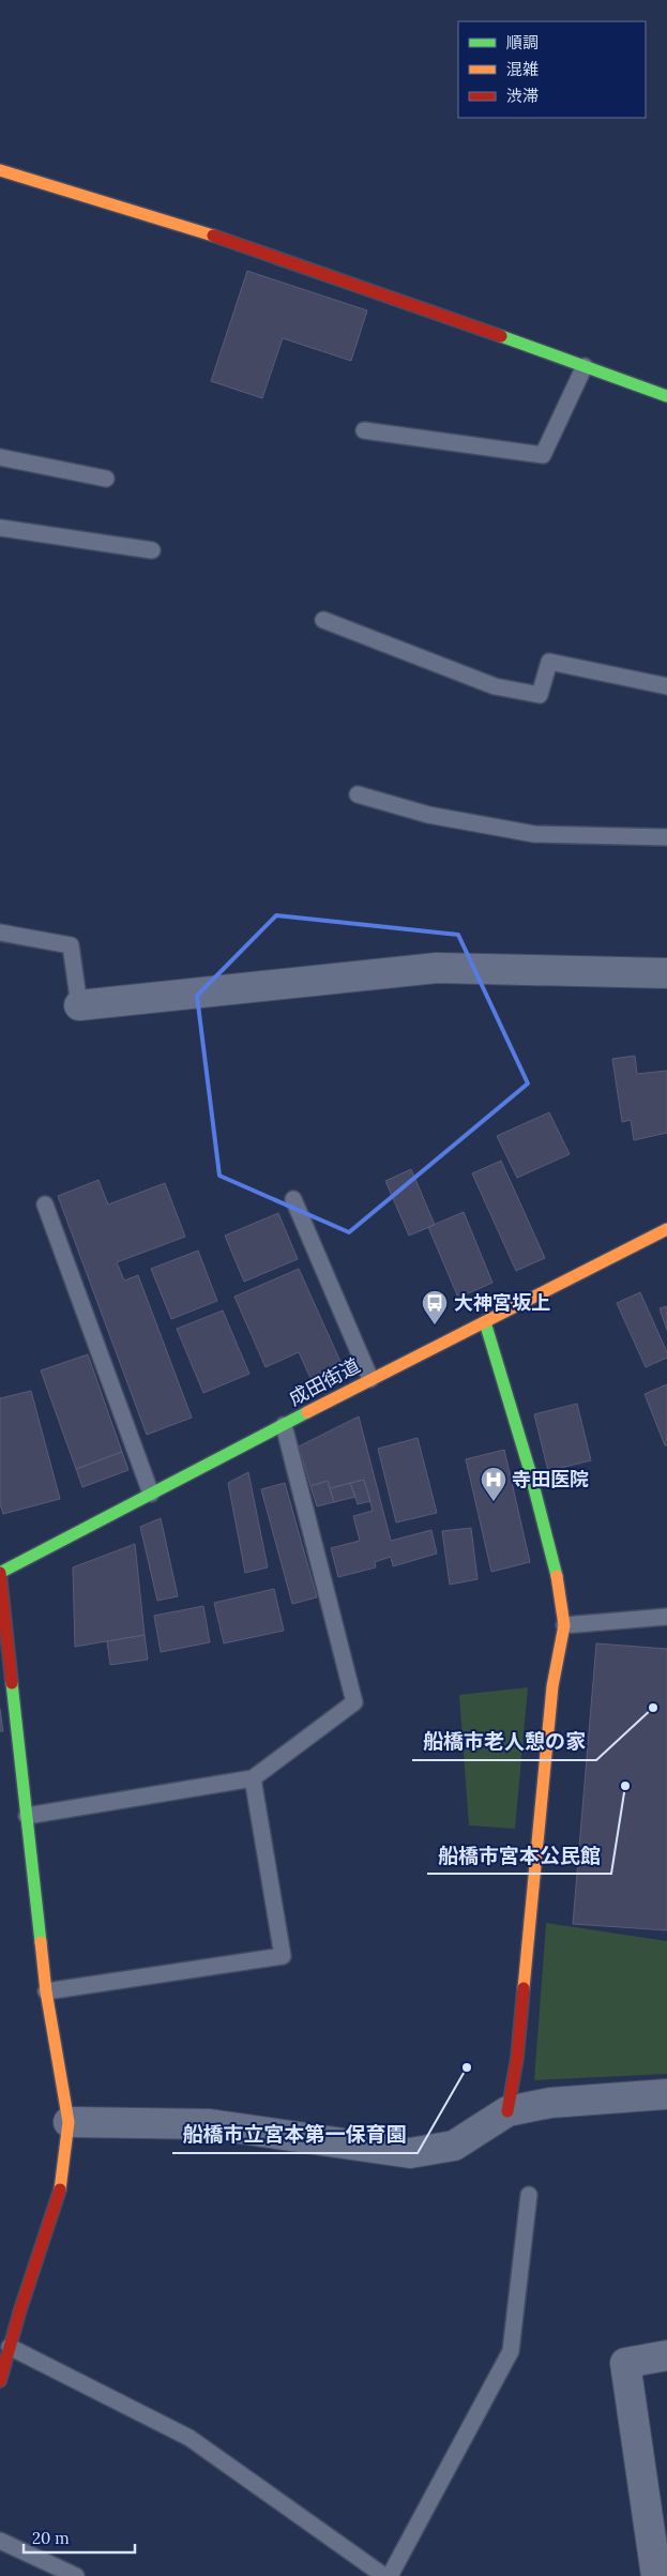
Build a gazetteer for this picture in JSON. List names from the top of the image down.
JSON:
{
  "streets": {
    "street": ["成田街道"]
  },
  "places": {
    "bus stop": ["大神宮坂上"],
    "hospital": ["寺田医院"],
    "other": ["船橋市老人憩の家", "船橋市宮本公民館", "船橋市立宮本第一保育園"]
  },
  "legend": ["順調", "混雑", "渋滞"],
  "scale_bar": "20 m"
}
